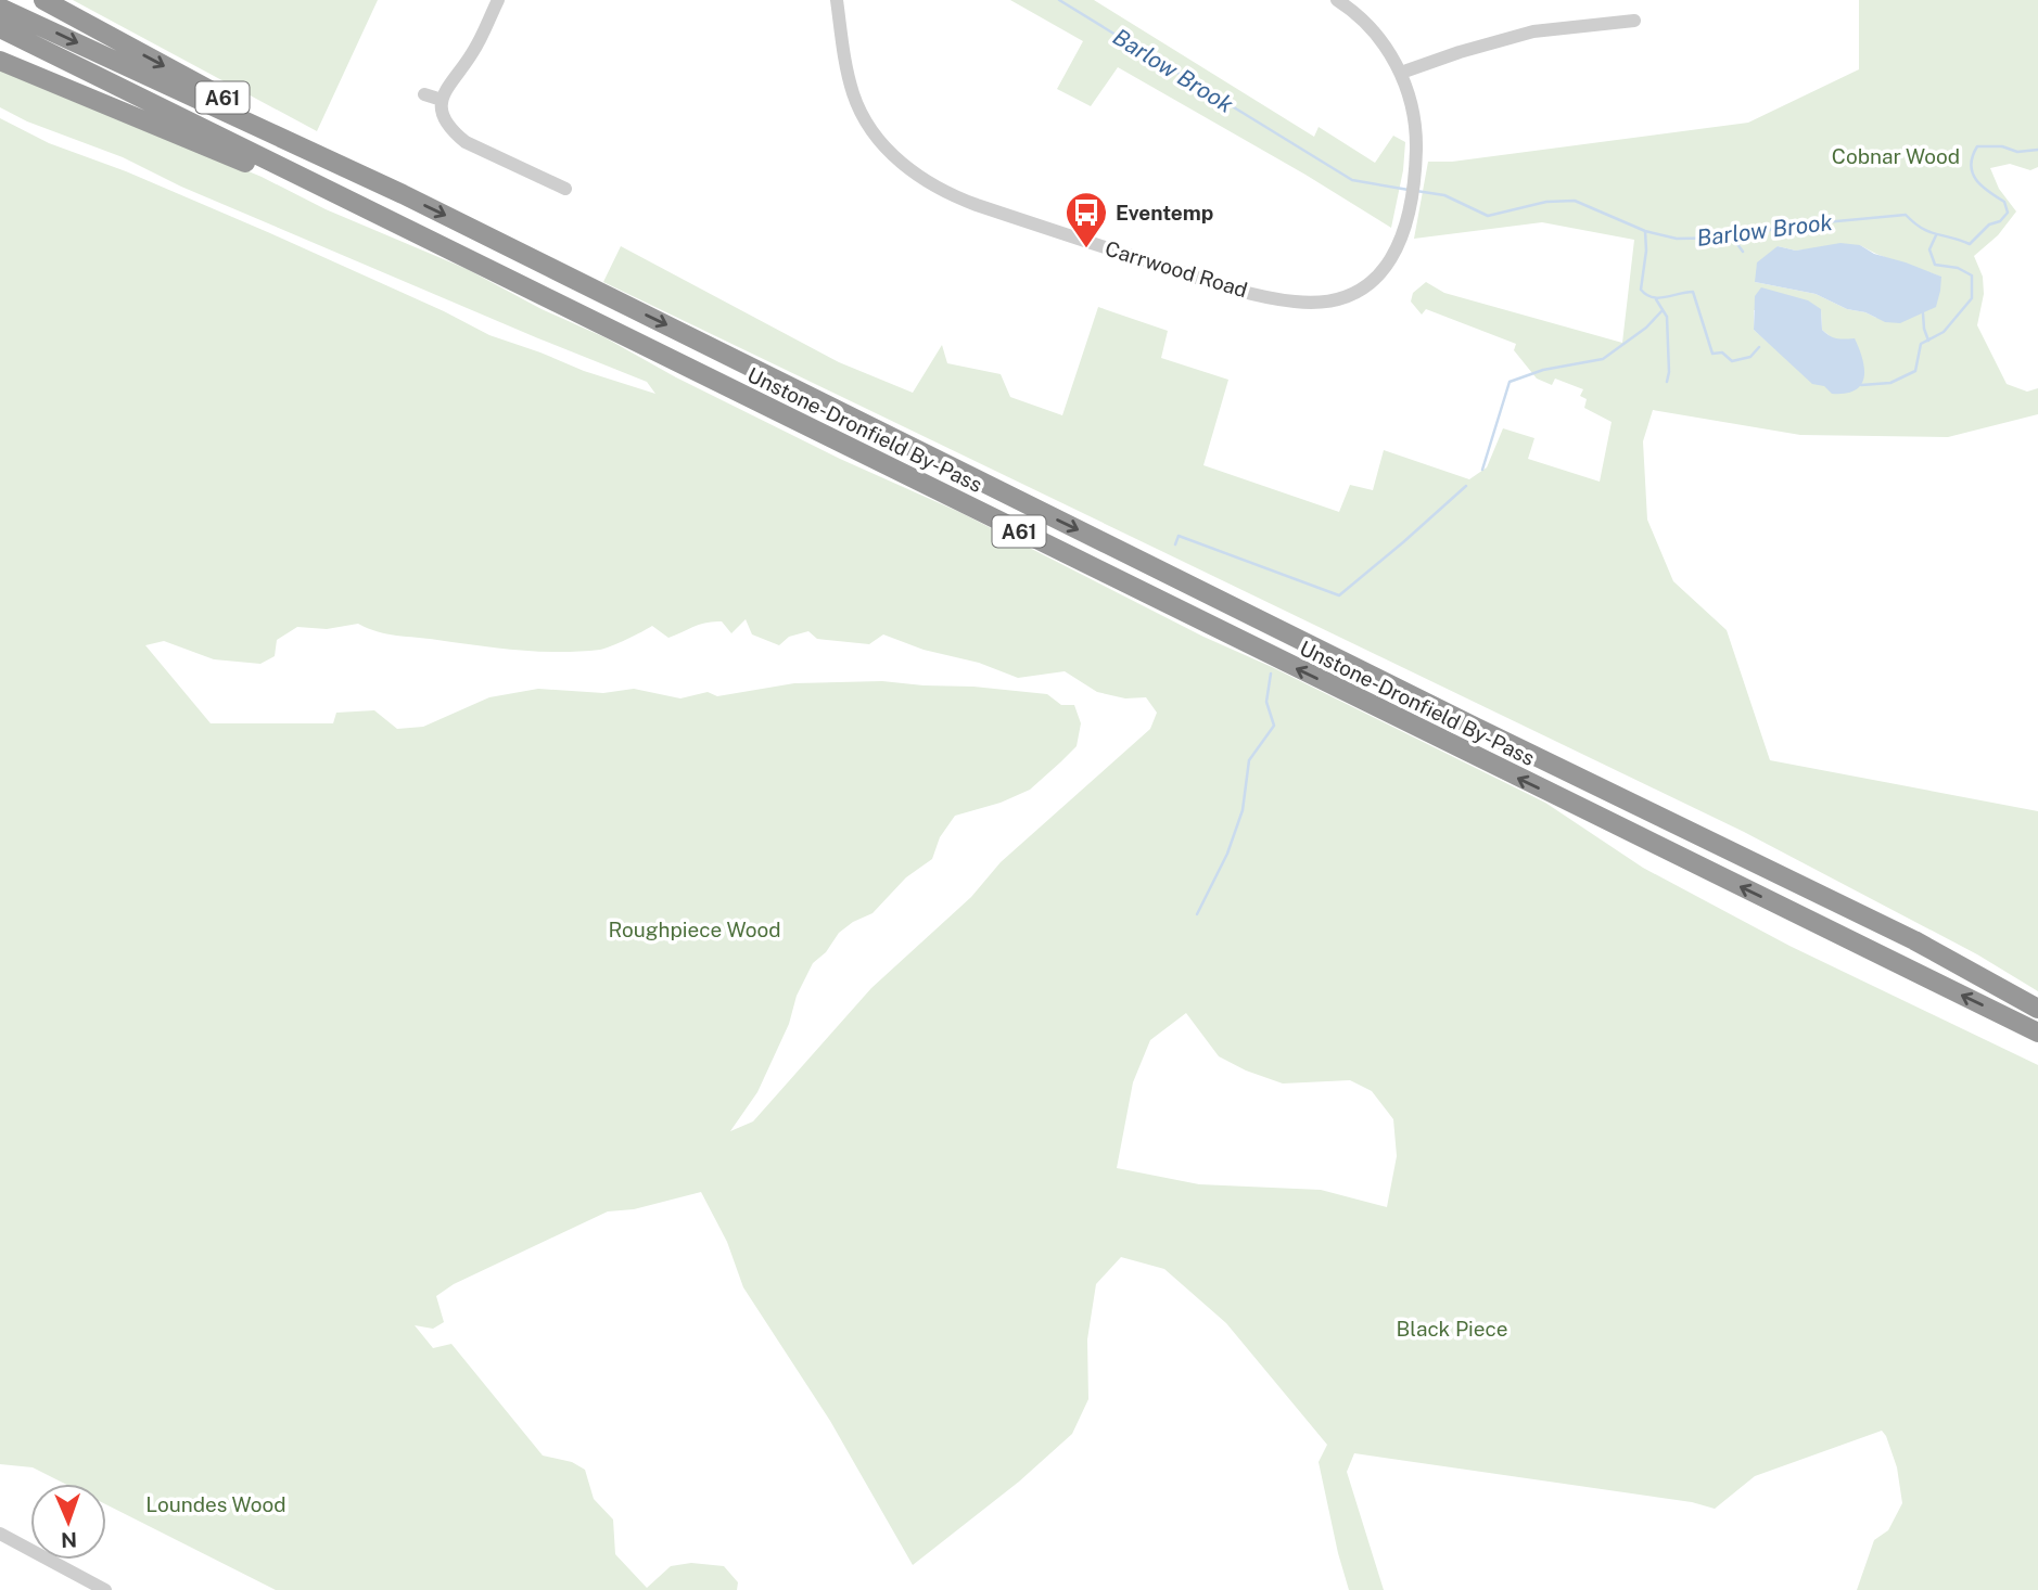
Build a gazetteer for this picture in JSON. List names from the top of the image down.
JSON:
{
  "streets": {
    "highway": ["A61", "Unstone-Dronfield By-Pass"],
    "street": ["Carrwood Road"]
  },
  "crossings": [
    ["A61", "Unstone-Dronfield By-Pass"]
  ],
  "water": ["Barlow Brook"],
  "parks": [
    "Cobnar Wood",
    "Roughpiece Wood",
    "Black Piece",
    "Loundes Wood"
  ],
  "places": {
    "bus stop": ["Eventemp"]
  },
  "north": "bottom"
}
